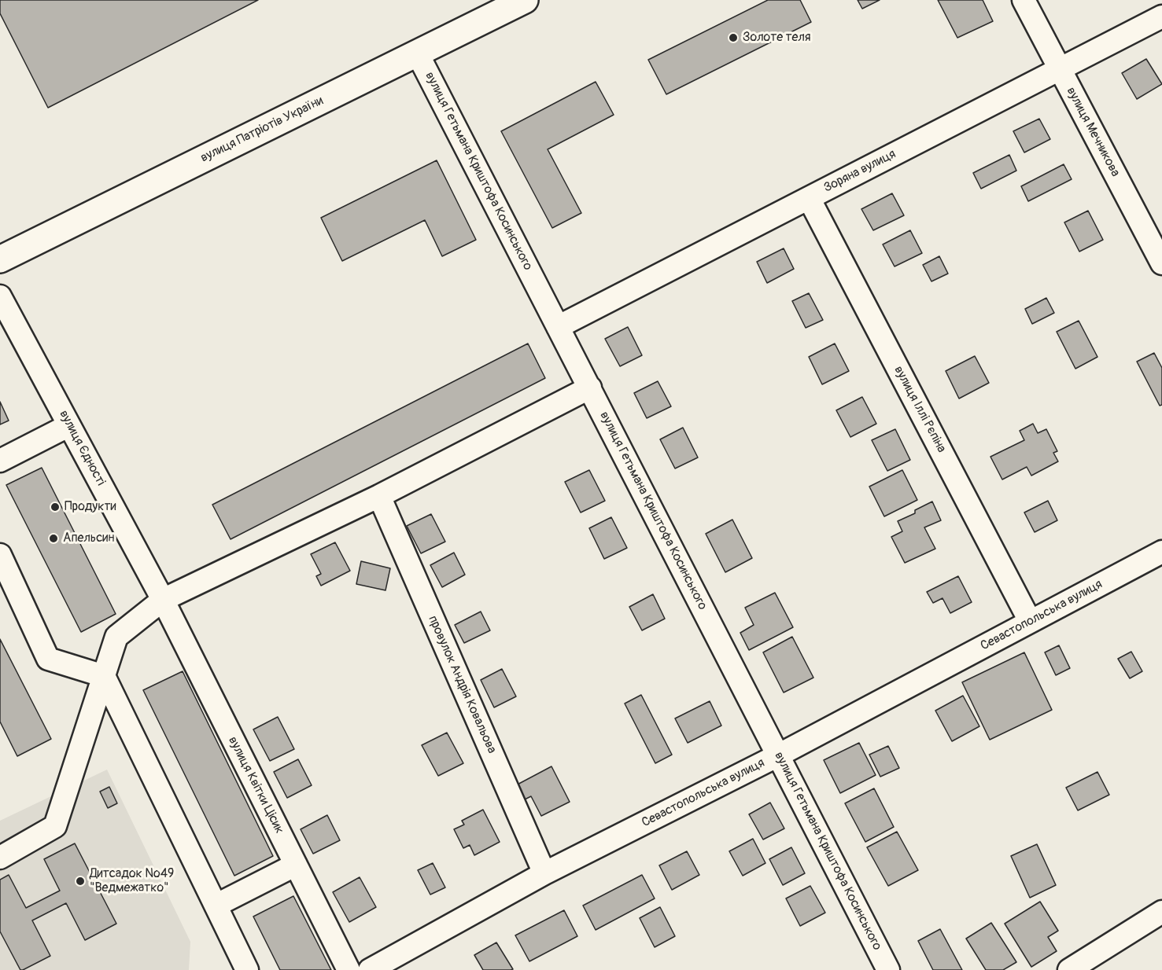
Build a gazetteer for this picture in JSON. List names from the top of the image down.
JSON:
{
  "streets": {
    "main road": ["вулиця Патріотів України"],
    "street": [
      "вулиця Мечникова",
      "вулиця Гетьмана Криштофа Косинського",
      "Зоряна вулиця",
      "вулиця Іллі Рєпіна",
      "вулиця Єдності",
      "Севастопольська вулиця",
      "провулок Андрія Ковальова",
      "вулиця Квітки Цісик"
    ]
  },
  "crossings": [
    ["вулиця Патріотів України", "вулиця Гетьмана Криштофа Косинського"],
    ["вулиця Мечникова", "Зоряна вулиця"],
    ["вулиця Гетьмана Криштофа Косинського", "Зоряна вулиця"],
    ["вулиця Гетьмана Криштофа Косинського", "Севастопольська вулиця"],
    ["Зоряна вулиця", "вулиця Іллі Рєпіна"],
    ["вулиця Іллі Рєпіна", "Севастопольська вулиця"],
    ["вулиця Єдності", "вулиця Квітки Цісик"],
    ["Севастопольська вулиця", "провулок Андрія Ковальова"]
  ],
  "places": [
    "Золоте теля",
    "Продукти",
    "Апельсин",
    "Дитсадок №49 \"Ведмежатко\""
  ]
}
